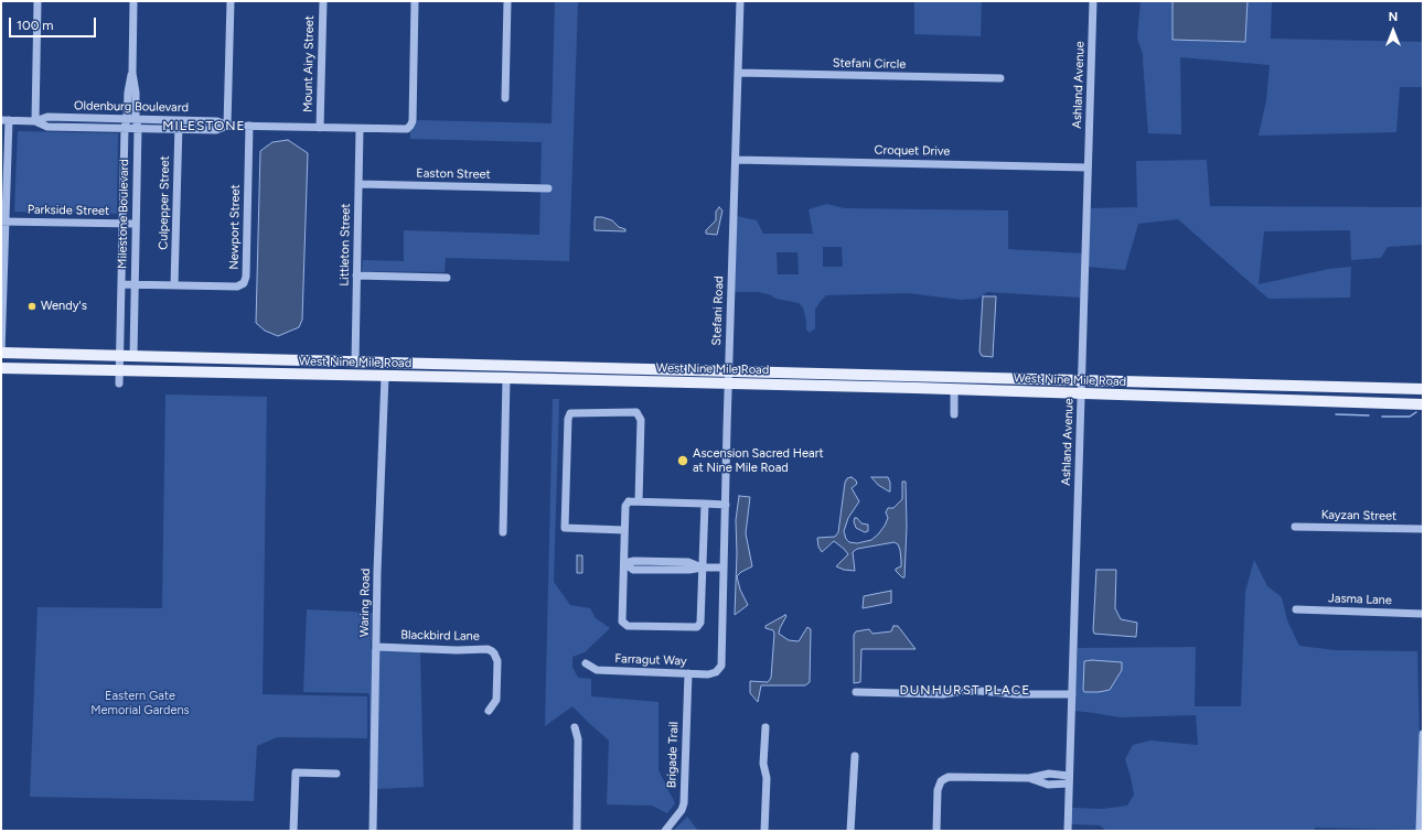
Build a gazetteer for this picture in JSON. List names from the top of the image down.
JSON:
{
  "streets": {
    "main road": ["West Nine Mile Road"],
    "street": [
      "Mount Airy Street",
      "Stefani Circle",
      "Ashland Avenue",
      "Oldenburg Boulevard",
      "Croquet Drive",
      "Easton Street",
      "Culpepper Street",
      "Parkside Street",
      "Milestone Boulevard",
      "Newport Street",
      "Littleton Street",
      "Stefani Road",
      "Kayzan Street",
      "Jasma Lane",
      "Waring Road",
      "Blackbird Lane",
      "Farragut Way",
      "Brigade Trail"
    ]
  },
  "crossings": [
    ["Mount Airy Street", "Oldenburg Boulevard"],
    ["Stefani Circle", "Stefani Road"],
    ["Ashland Avenue", "Croquet Drive"],
    ["Ashland Avenue", "West Nine Mile Road"],
    ["Oldenburg Boulevard", "Culpepper Street"],
    ["Oldenburg Boulevard", "Milestone Boulevard"],
    ["Oldenburg Boulevard", "Newport Street"],
    ["Oldenburg Boulevard", "Littleton Street"],
    ["Croquet Drive", "Stefani Road"],
    ["Easton Street", "Littleton Street"],
    ["Culpepper Street", "Newport Street"],
    ["Parkside Street", "Milestone Boulevard"],
    ["Milestone Boulevard", "Newport Street"],
    ["Milestone Boulevard", "West Nine Mile Road"],
    ["Littleton Street", "West Nine Mile Road"],
    ["Stefani Road", "West Nine Mile Road"],
    ["Stefani Road", "Farragut Way"],
    ["West Nine Mile Road", "Waring Road"],
    ["Waring Road", "Blackbird Lane"],
    ["Farragut Way", "Brigade Trail"]
  ],
  "districts": ["MILESTONE", "DUNHURST PLACE"],
  "parks": ["Eastern Gate Memorial Gardens"],
  "places": ["Wendy's", "Ascension Sacred Heart at Nine Mile Road"],
  "scale_bar": "100 m",
  "north": "top"
}
